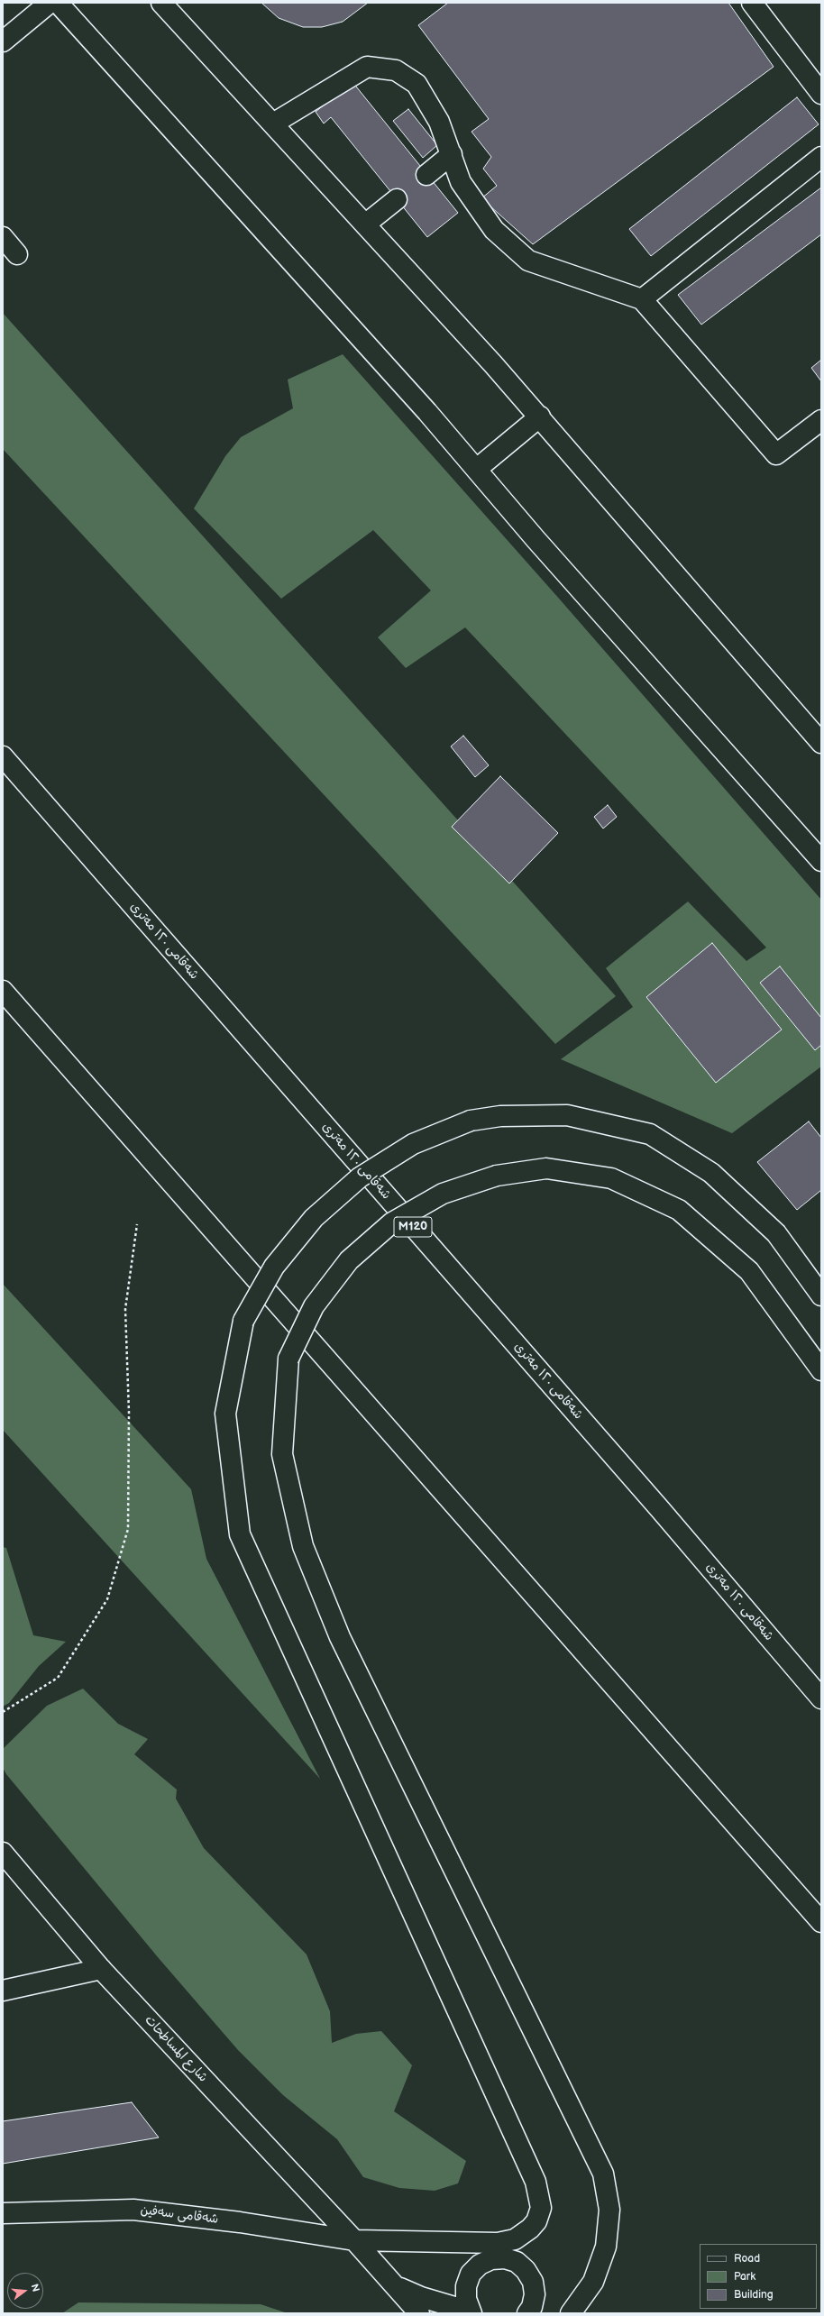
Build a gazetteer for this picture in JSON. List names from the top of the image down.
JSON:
{
  "streets": {
    "main road": [
      "شەقامی ١٢٠ مەتری",
      "M120",
      "شارع المساطحات",
      "شەقامی سەفین"
    ]
  },
  "crossings": [
    ["شارع المساطحات", "شەقامی سەفین"]
  ],
  "legend": ["Road", "Park", "Building"],
  "north": "right"
}
